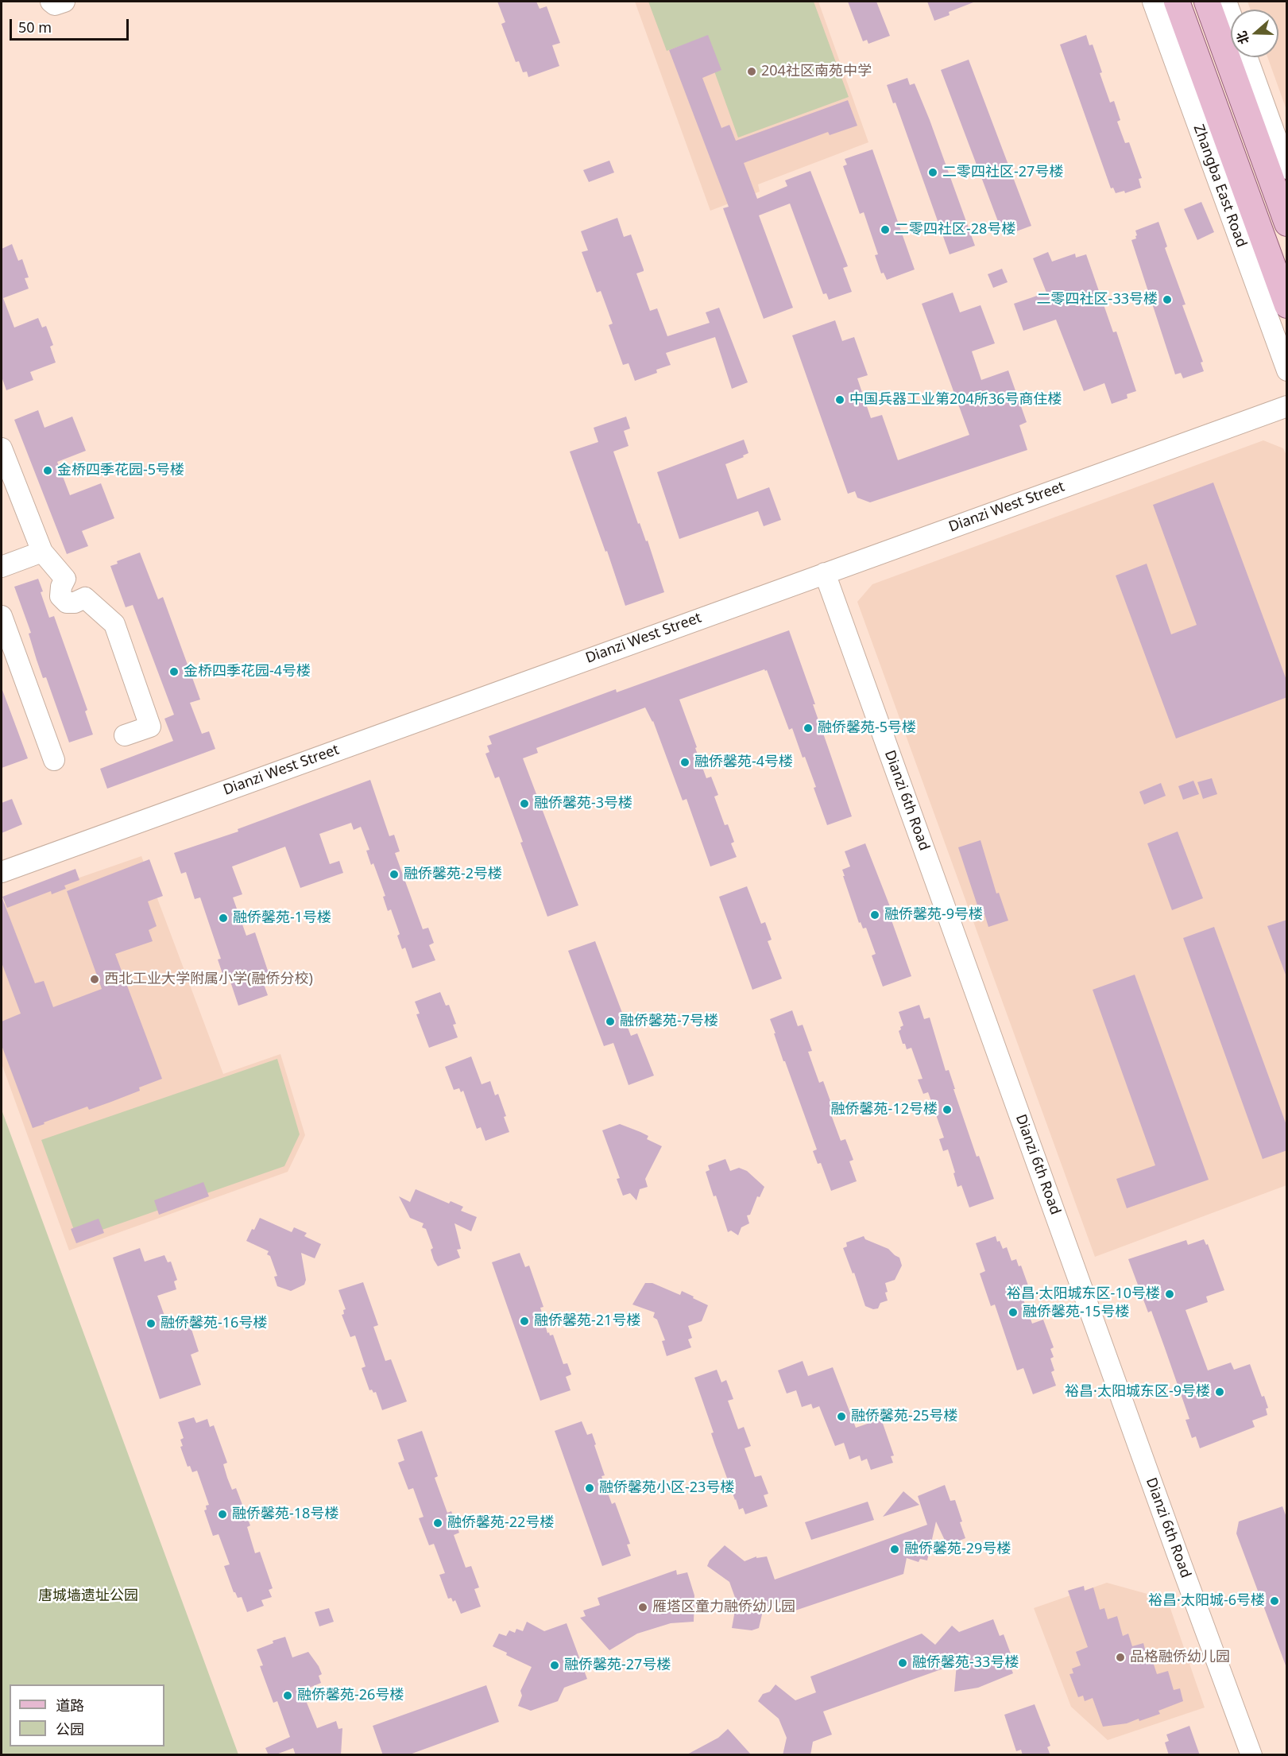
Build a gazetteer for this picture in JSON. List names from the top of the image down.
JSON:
{
  "streets": {
    "main road": ["Zhangba East Road"],
    "street": ["Dianzi West Street", "Dianzi 6th Road"]
  },
  "crossings": [
    ["Dianzi West Street", "Dianzi 6th Road"]
  ],
  "parks": ["唐城墙遗址公园"],
  "places": [
    "204社区南苑中学",
    "二零四社区-27号楼",
    "二零四社区-28号楼",
    "二零四社区-33号楼",
    "中国兵器工业第204所36号商住楼",
    "金桥四季花园-5号楼",
    "金桥四季花园-4号楼",
    "融侨馨苑-5号楼",
    "融侨馨苑-4号楼",
    "融侨馨苑-3号楼",
    "融侨馨苑-2号楼",
    "融侨馨苑-9号楼",
    "融侨馨苑-1号楼",
    "西北工业大学附属小学(融侨分校)",
    "融侨馨苑-7号楼",
    "融侨馨苑-12号楼",
    "裕昌·太阳城东区-10号楼",
    "融侨馨苑-15号楼",
    "融侨馨苑-21号楼",
    "融侨馨苑-16号楼",
    "裕昌·太阳城东区-9号楼",
    "融侨馨苑-25号楼",
    "融侨馨苑小区-23号楼",
    "融侨馨苑-18号楼",
    "融侨馨苑-22号楼",
    "融侨馨苑-29号楼",
    "裕昌·太阳城-6号楼",
    "雁塔区童力融侨幼儿园",
    "品格融侨幼儿园",
    "融侨馨苑-33号楼",
    "融侨馨苑-27号楼",
    "融侨馨苑-26号楼"
  ],
  "legend": ["道路", "公园"],
  "scale_bar": "50 m",
  "north": "left"
}
